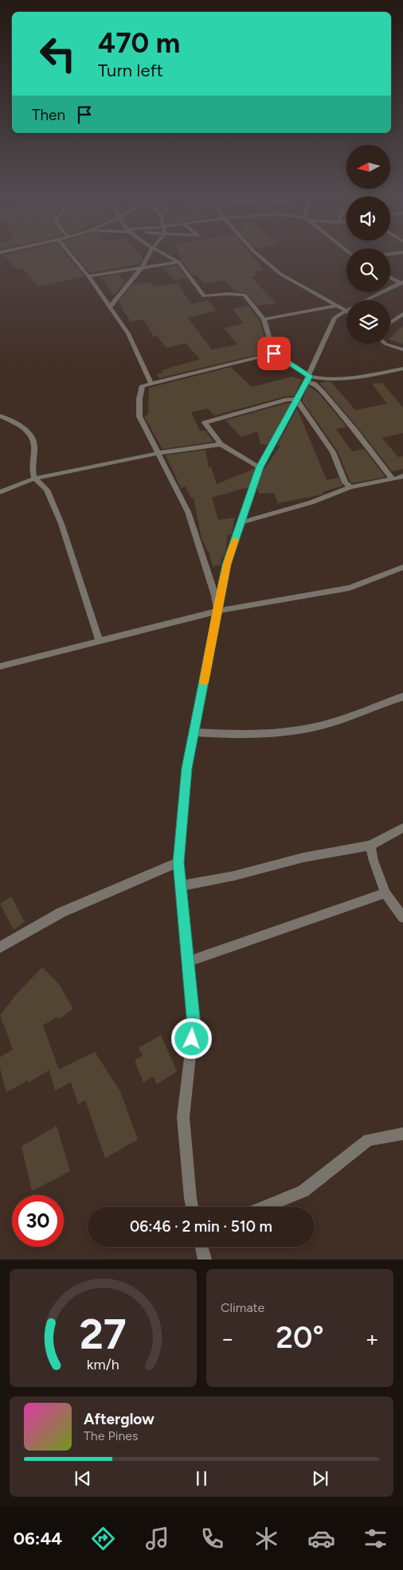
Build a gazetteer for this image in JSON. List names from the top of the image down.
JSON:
{
  "north": "left",
  "page": {
    "turn": ["470 m", "Turn left"],
    "then": "Then",
    "limit": "30",
    "trip": "06:46 · 2 min · 510 m",
    "tile": "Climate",
    "heat": ["−", "20°", "+"],
    "song": ["Afterglow", "The Pines"],
    "tabs": "06:44",
    "gauge": ["27", "km/h"]
  }
}
